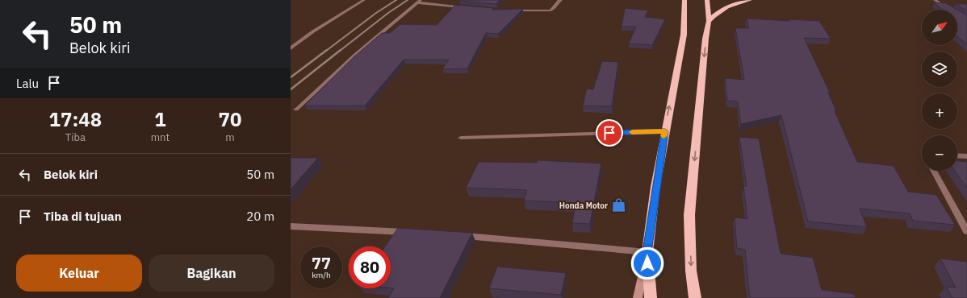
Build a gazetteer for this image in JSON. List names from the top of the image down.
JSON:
{
  "places": {
    "shop": ["Honda Motor"]
  },
  "north": "top right",
  "page": {
    "turn": ["50 m", "Belok kiri"],
    "map_buttons": ["+", "−"],
    "then": "Lalu",
    "eta": [
      "17:48",
      "Tiba",
      "1",
      "mnt",
      "70",
      "m"
    ],
    "list": [
      {
        "name": "Belok kiri",
        "value": "50 m"
      },
      {
        "name": "Tiba di tujuan",
        "value": "20 m"
      }
    ],
    "speed": "77 km/h",
    "limit": "80",
    "buttons": ["Keluar", "Bagikan"]
  }
}
